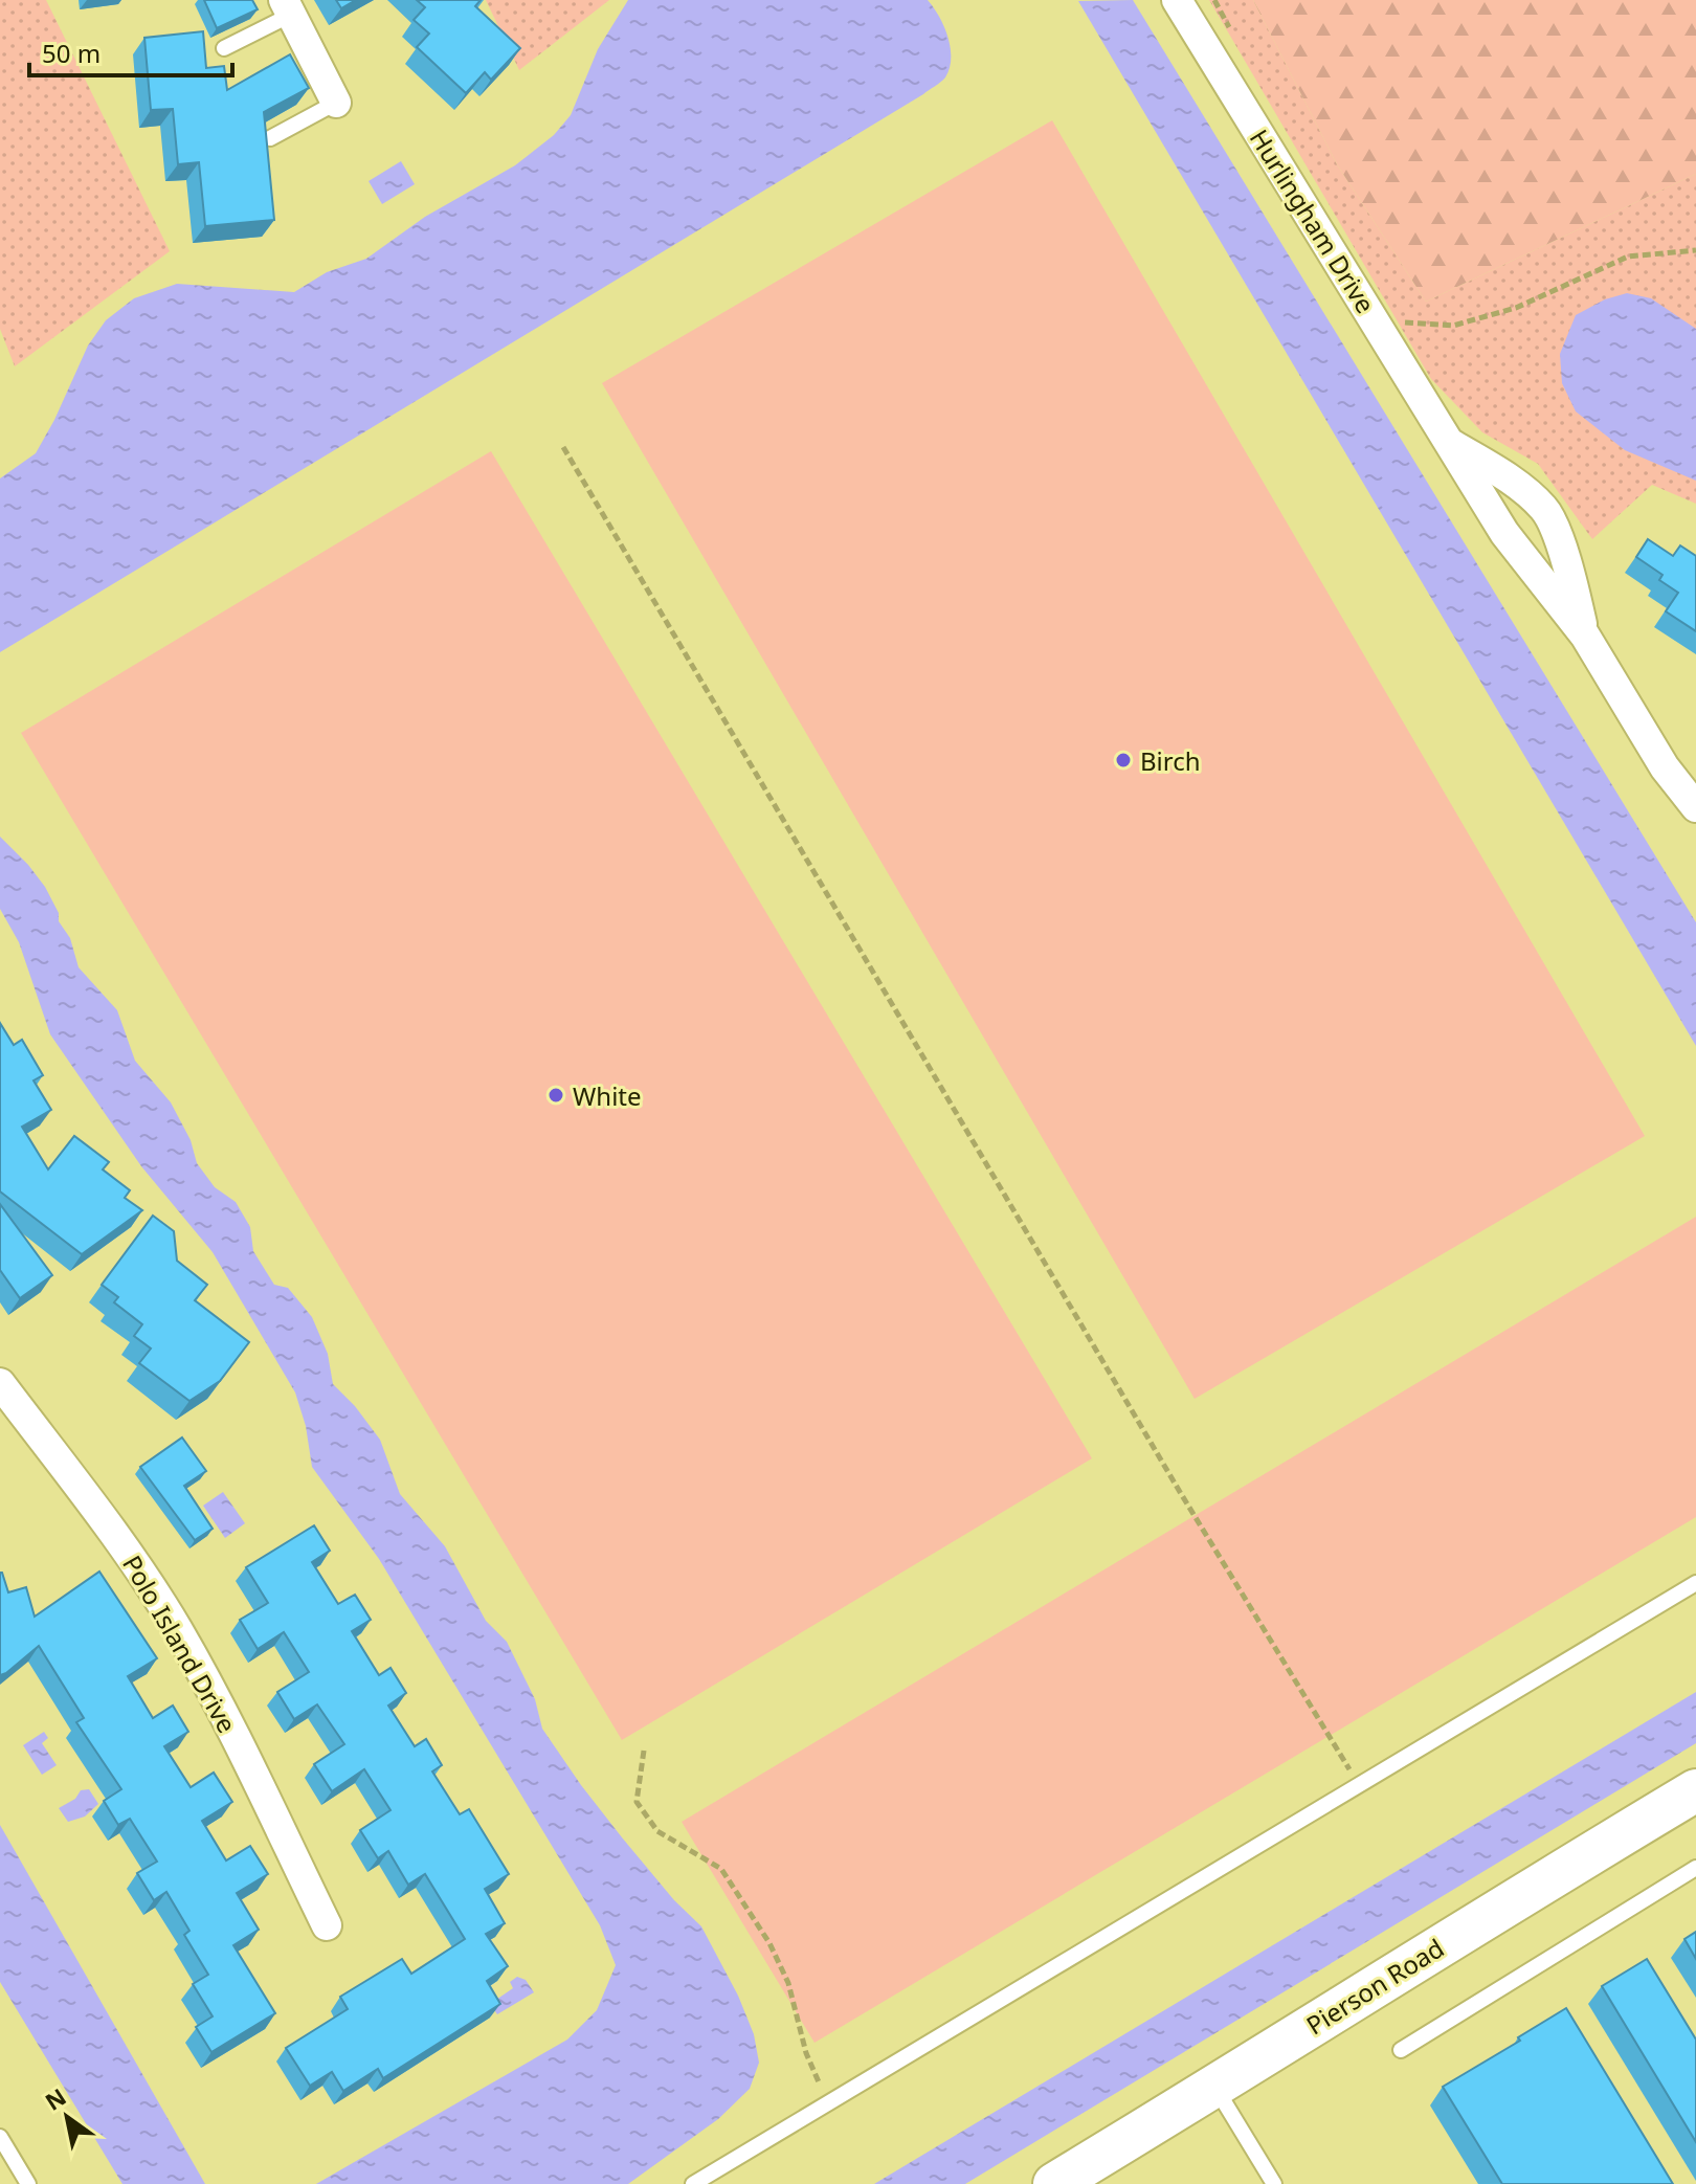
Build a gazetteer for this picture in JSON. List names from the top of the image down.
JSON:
{
  "streets": {
    "street": ["Hurlingham Drive", "Polo Island Drive", "Pierson Road"]
  },
  "places": ["Birch", "White"],
  "scale_bar": "50 m",
  "north": "top left"
}
